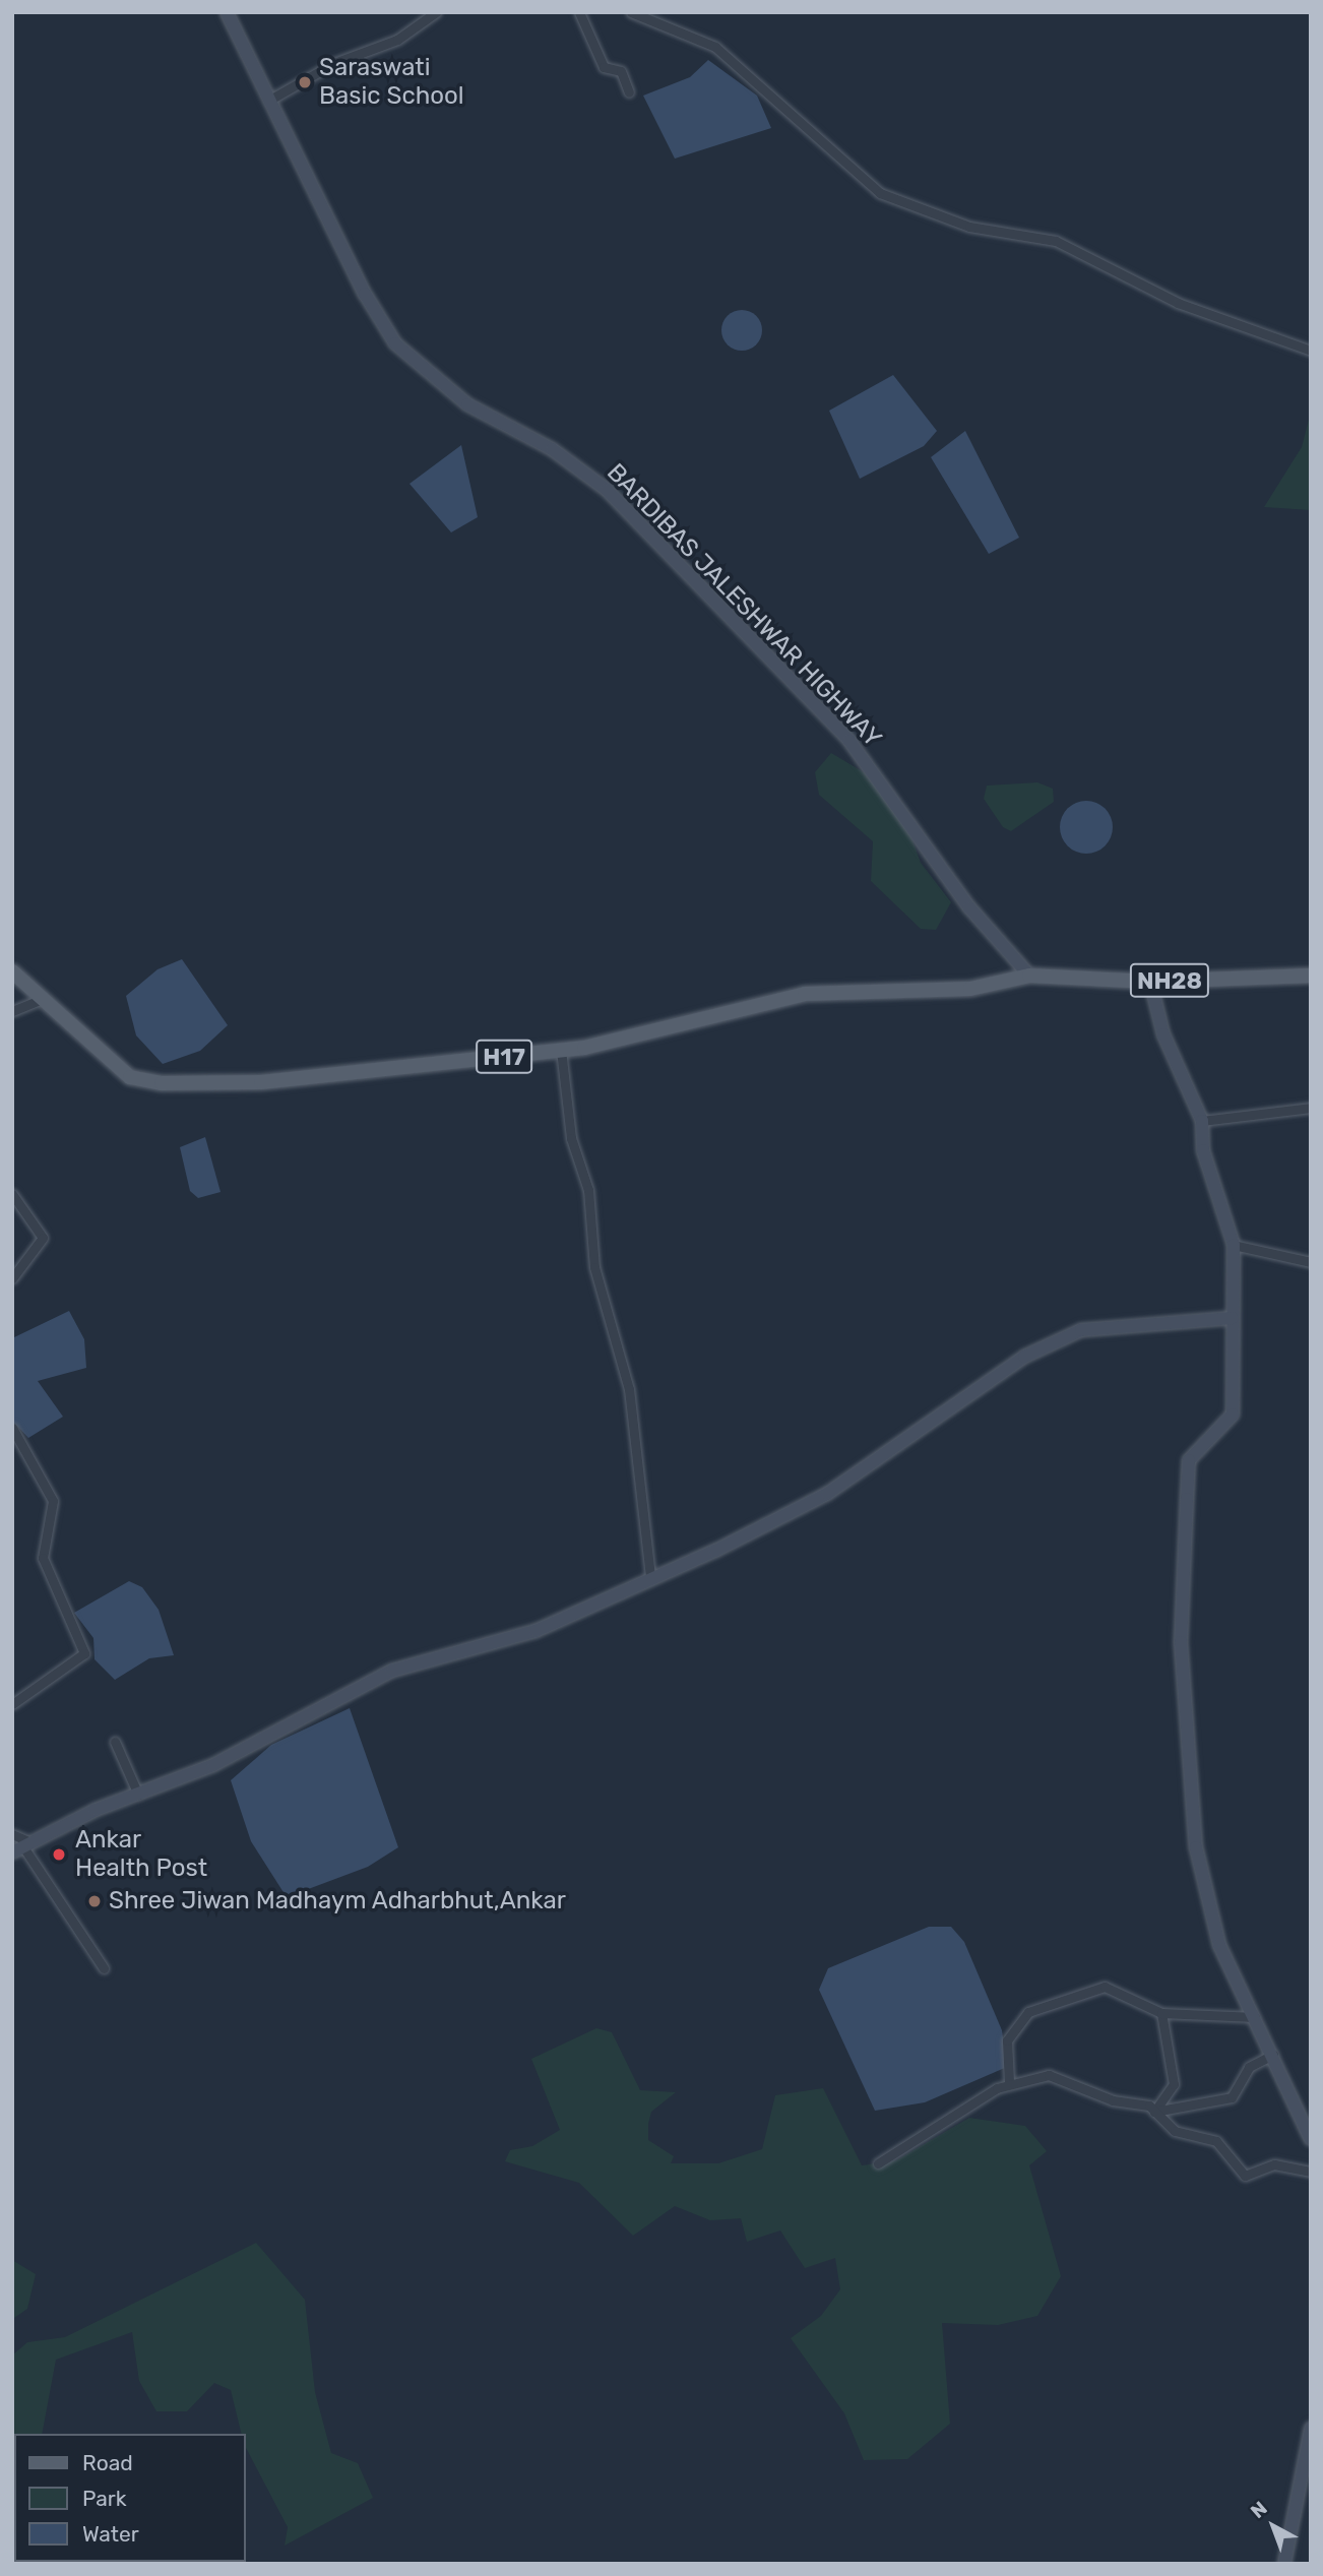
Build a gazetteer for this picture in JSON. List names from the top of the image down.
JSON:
{
  "streets": {
    "main road": ["NH28", "H17"],
    "street": ["BARDIBAS JALESHWAR HIGHWAY"]
  },
  "crossings": [
    ["BARDIBAS JALESHWAR HIGHWAY", "NH28"],
    ["BARDIBAS JALESHWAR HIGHWAY", "H17"],
    ["NH28", "H17"]
  ],
  "places": ["Saraswati Basic School", "Ankar Health Post", "Shree Jiwan Madhaym Adharbhut,Ankar"],
  "legend": ["Road", "Park", "Water"],
  "north": "top left"
}
